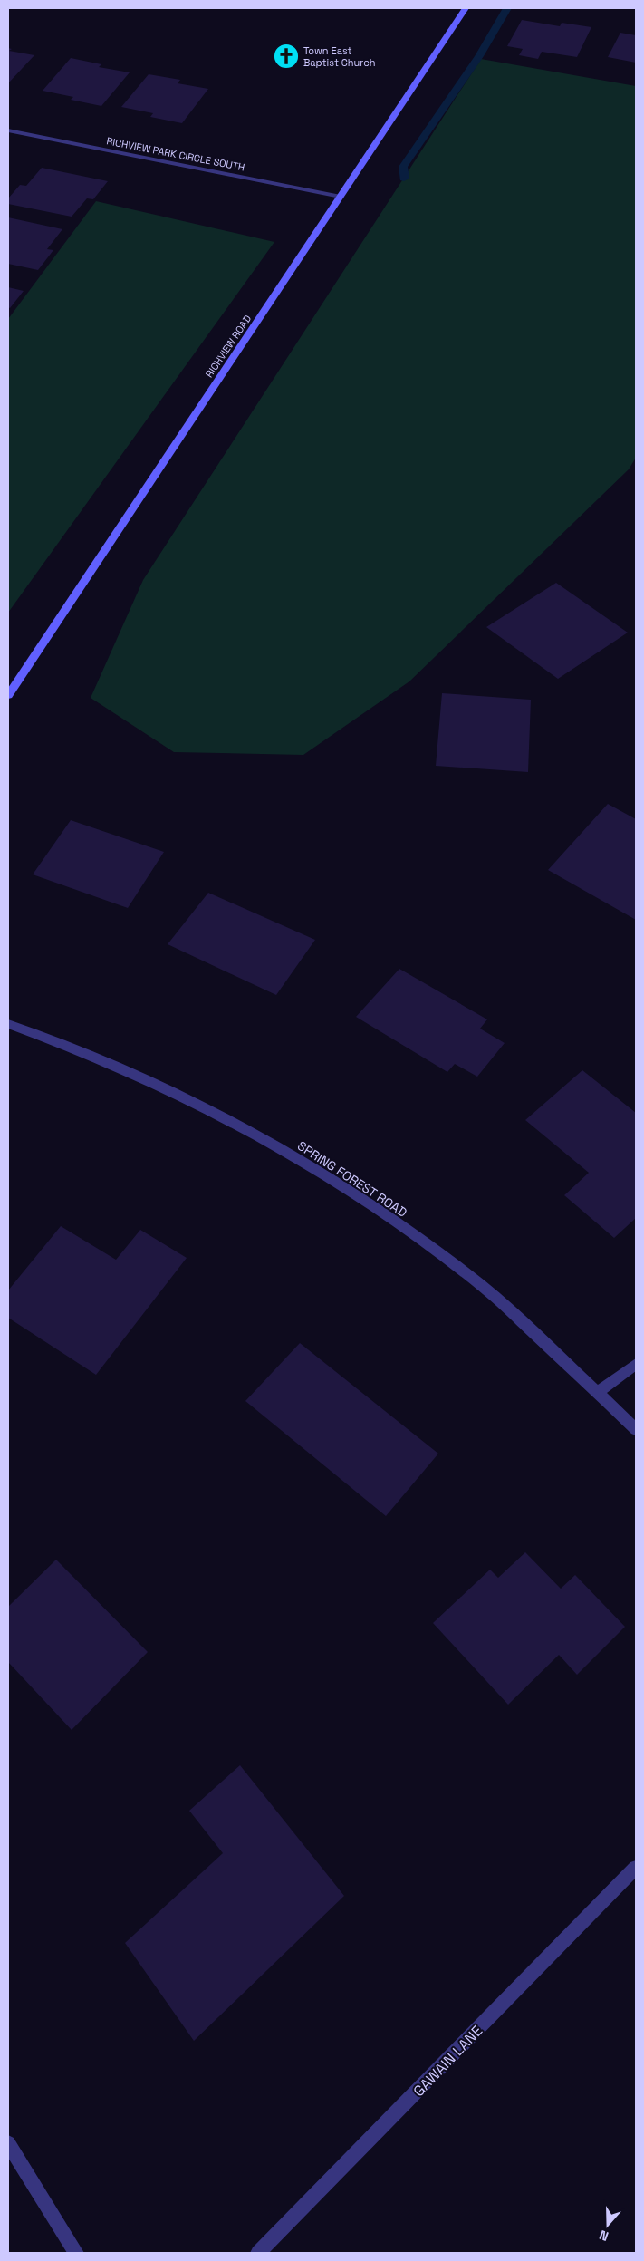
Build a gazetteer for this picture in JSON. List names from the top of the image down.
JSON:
{
  "streets": {
    "street": [
      "RICHVIEW PARK CIRCLE SOUTH",
      "RICHVIEW ROAD",
      "SPRING FOREST ROAD",
      "GAWAIN LANE"
    ]
  },
  "crossings": [
    ["RICHVIEW PARK CIRCLE SOUTH", "RICHVIEW ROAD"]
  ],
  "places": {
    "church": ["Town East Baptist Church"]
  },
  "north": "bottom"
}
